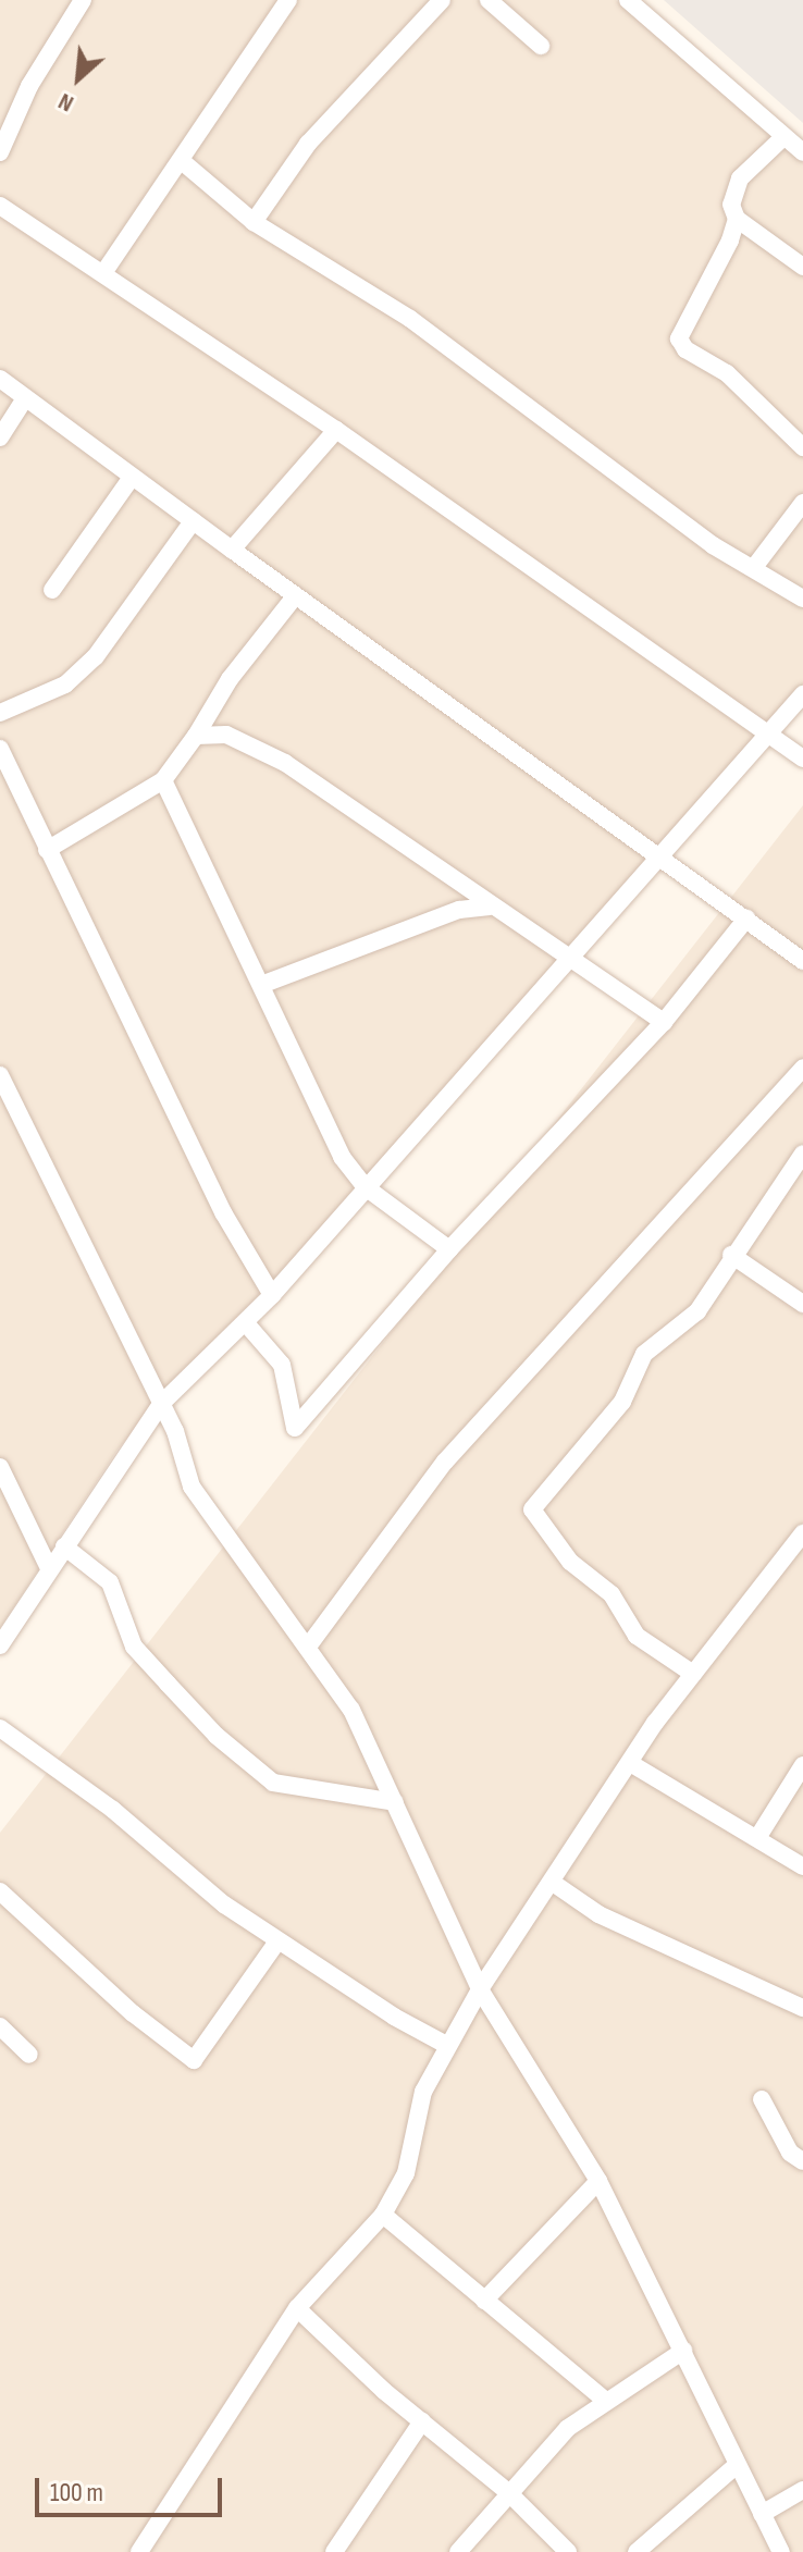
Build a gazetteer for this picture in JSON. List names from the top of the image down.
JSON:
{
  "scale_bar": "100 m",
  "north": "bottom left"
}
